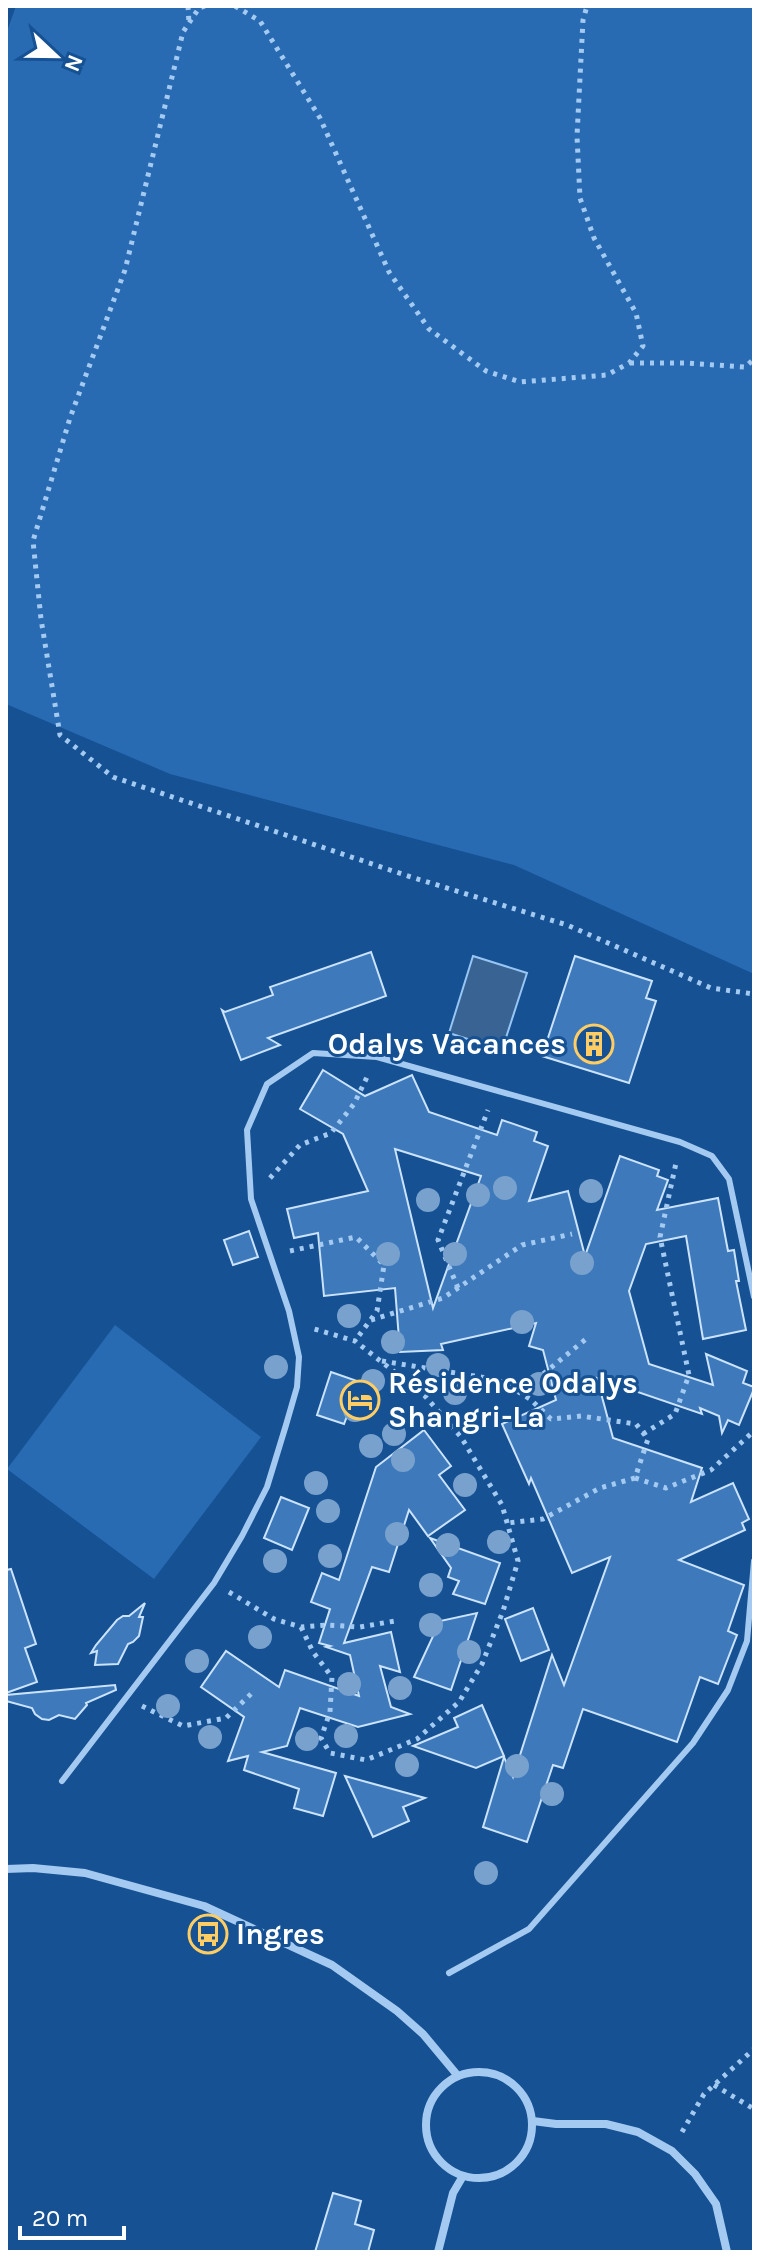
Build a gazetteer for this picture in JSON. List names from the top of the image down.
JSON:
{
  "places": {
    "building": ["Odalys Vacances"],
    "hotel": ["Résidence Odalys Shangri-La"],
    "bus stop": ["Ingres"]
  },
  "scale_bar": "20 m",
  "north": "right"
}
